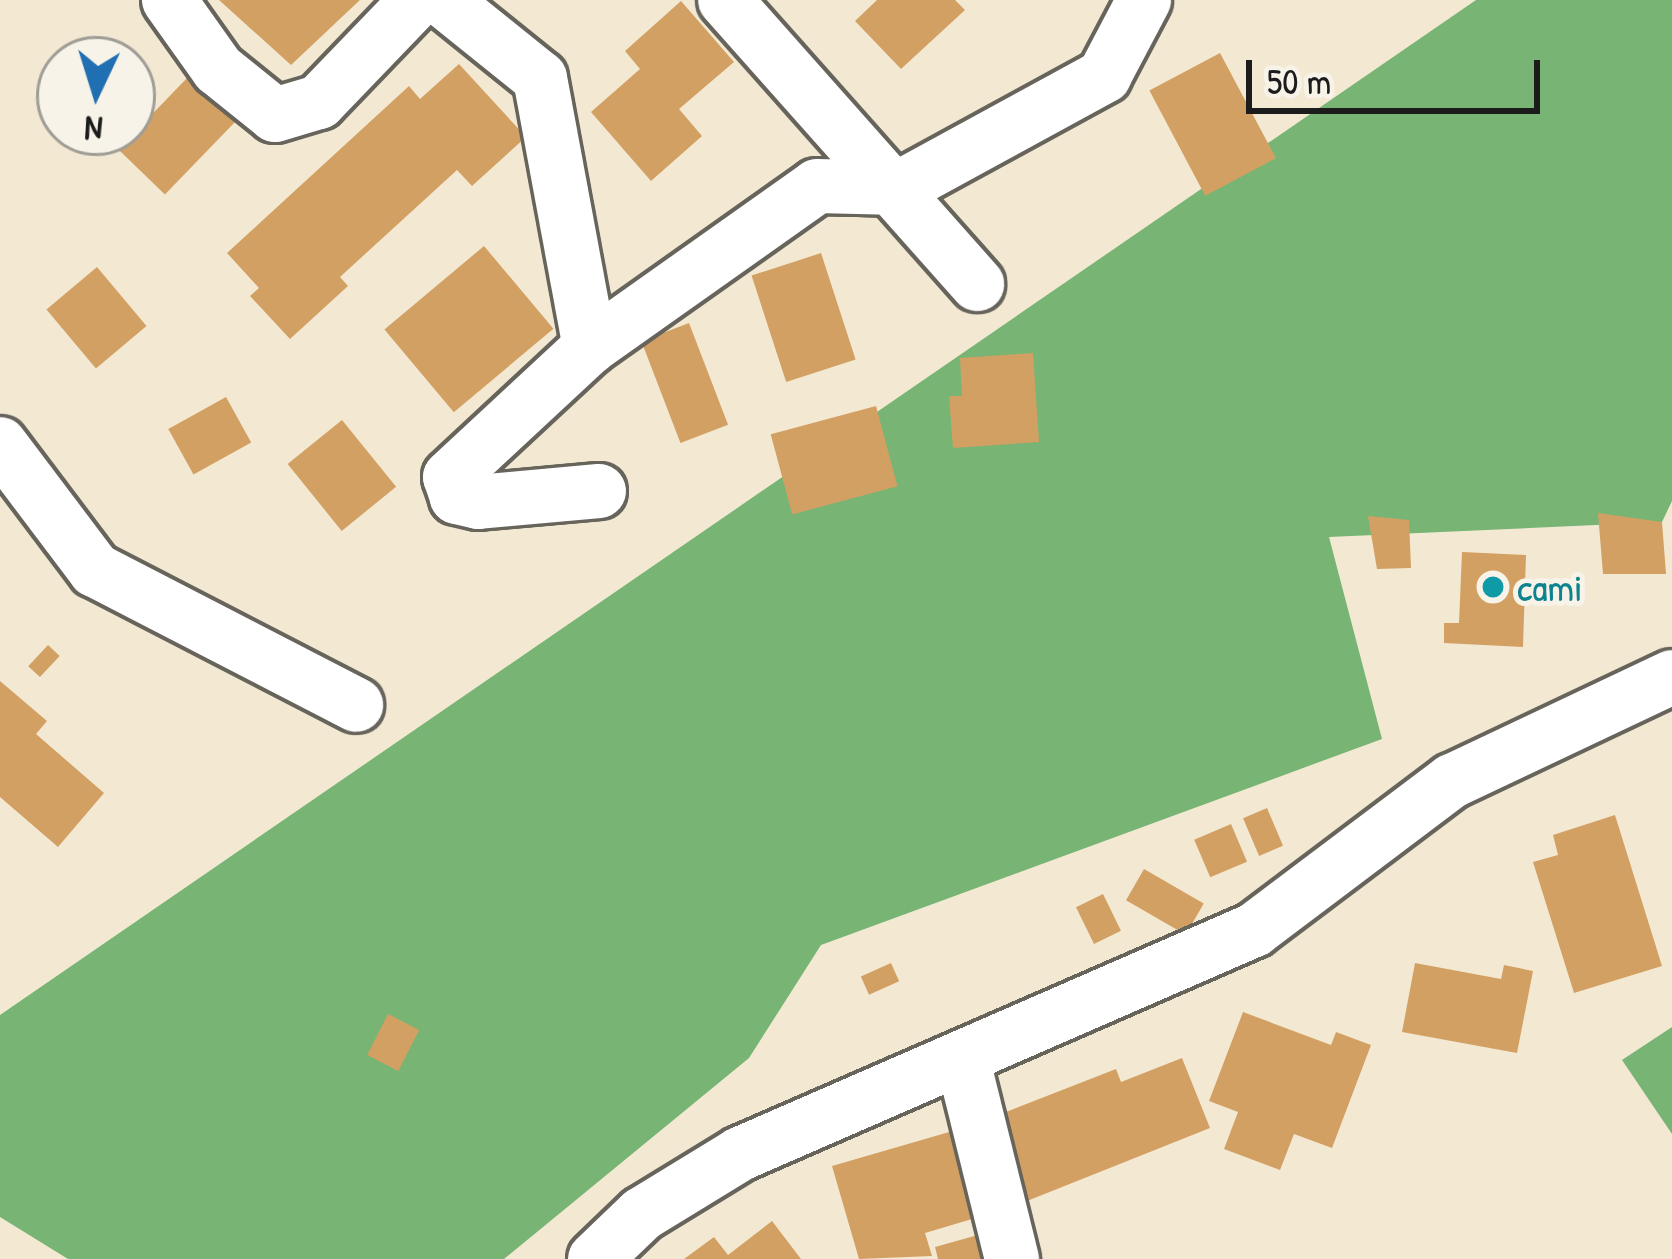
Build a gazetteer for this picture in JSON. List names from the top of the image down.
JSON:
{
  "places": ["cami"],
  "scale_bar": "50 m",
  "north": "bottom"
}
